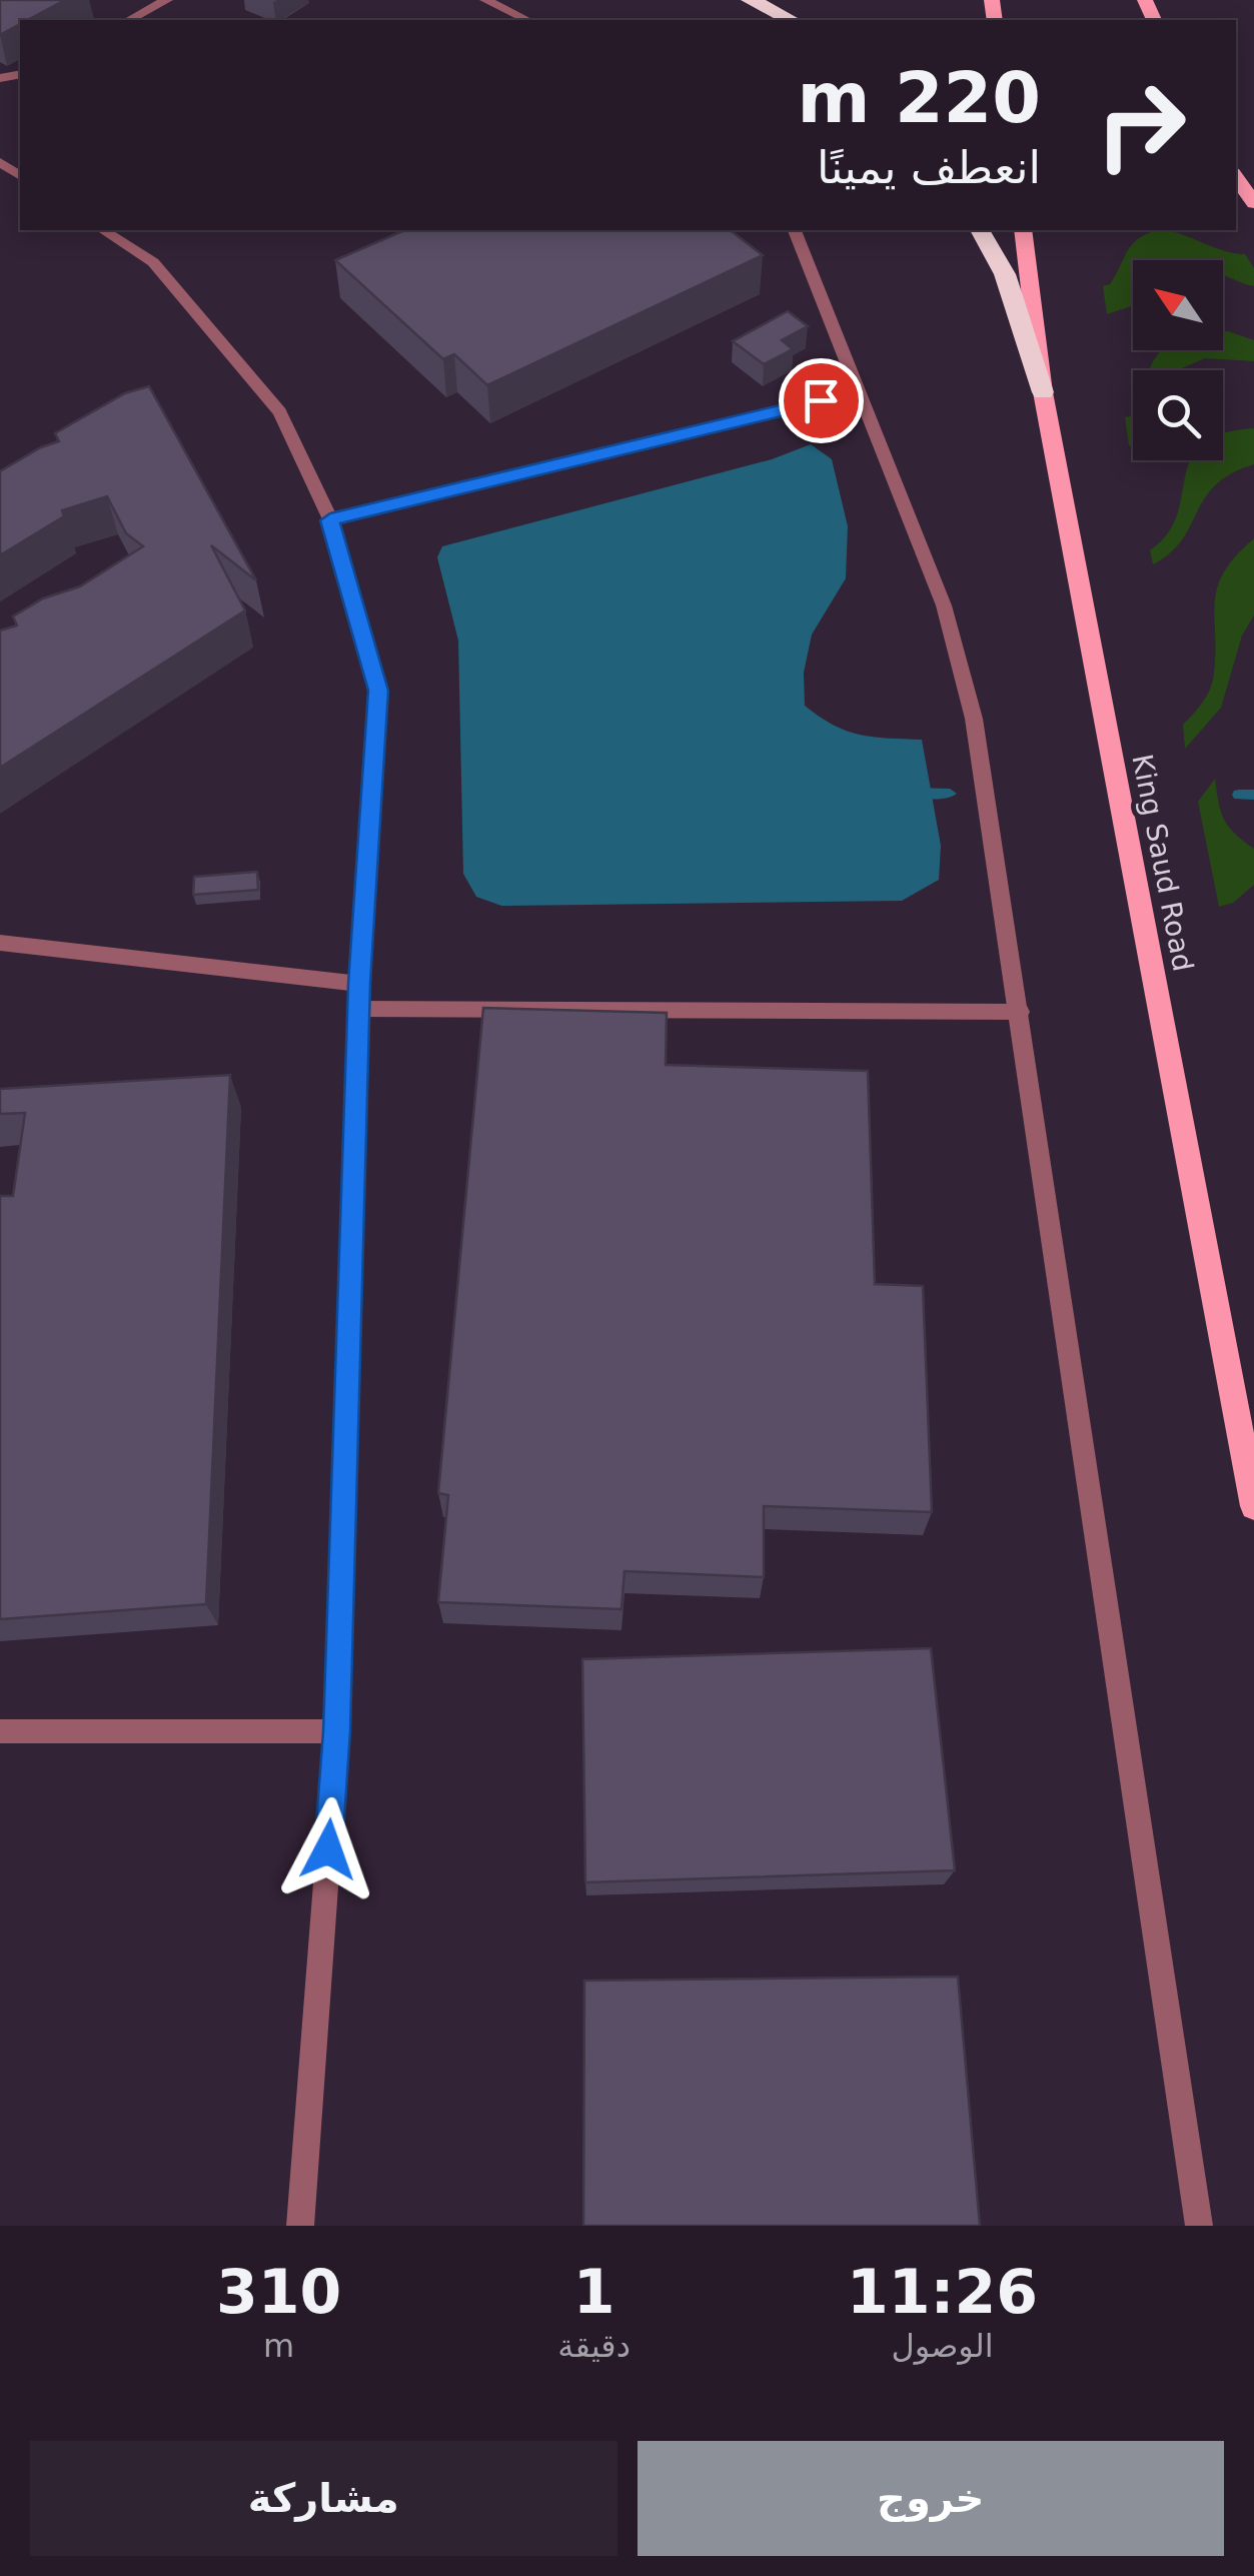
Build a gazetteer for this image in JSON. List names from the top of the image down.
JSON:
{
  "streets": {
    "main road": ["King Saud Road"]
  },
  "north": "top left",
  "page": {
    "turn": ["220 m", "انعطف يمينًا"],
    "eta": [
      "11:26",
      "الوصول",
      "1",
      "دقيقة",
      "310",
      "m"
    ],
    "buttons": ["خروج", "مشاركة"]
  }
}
